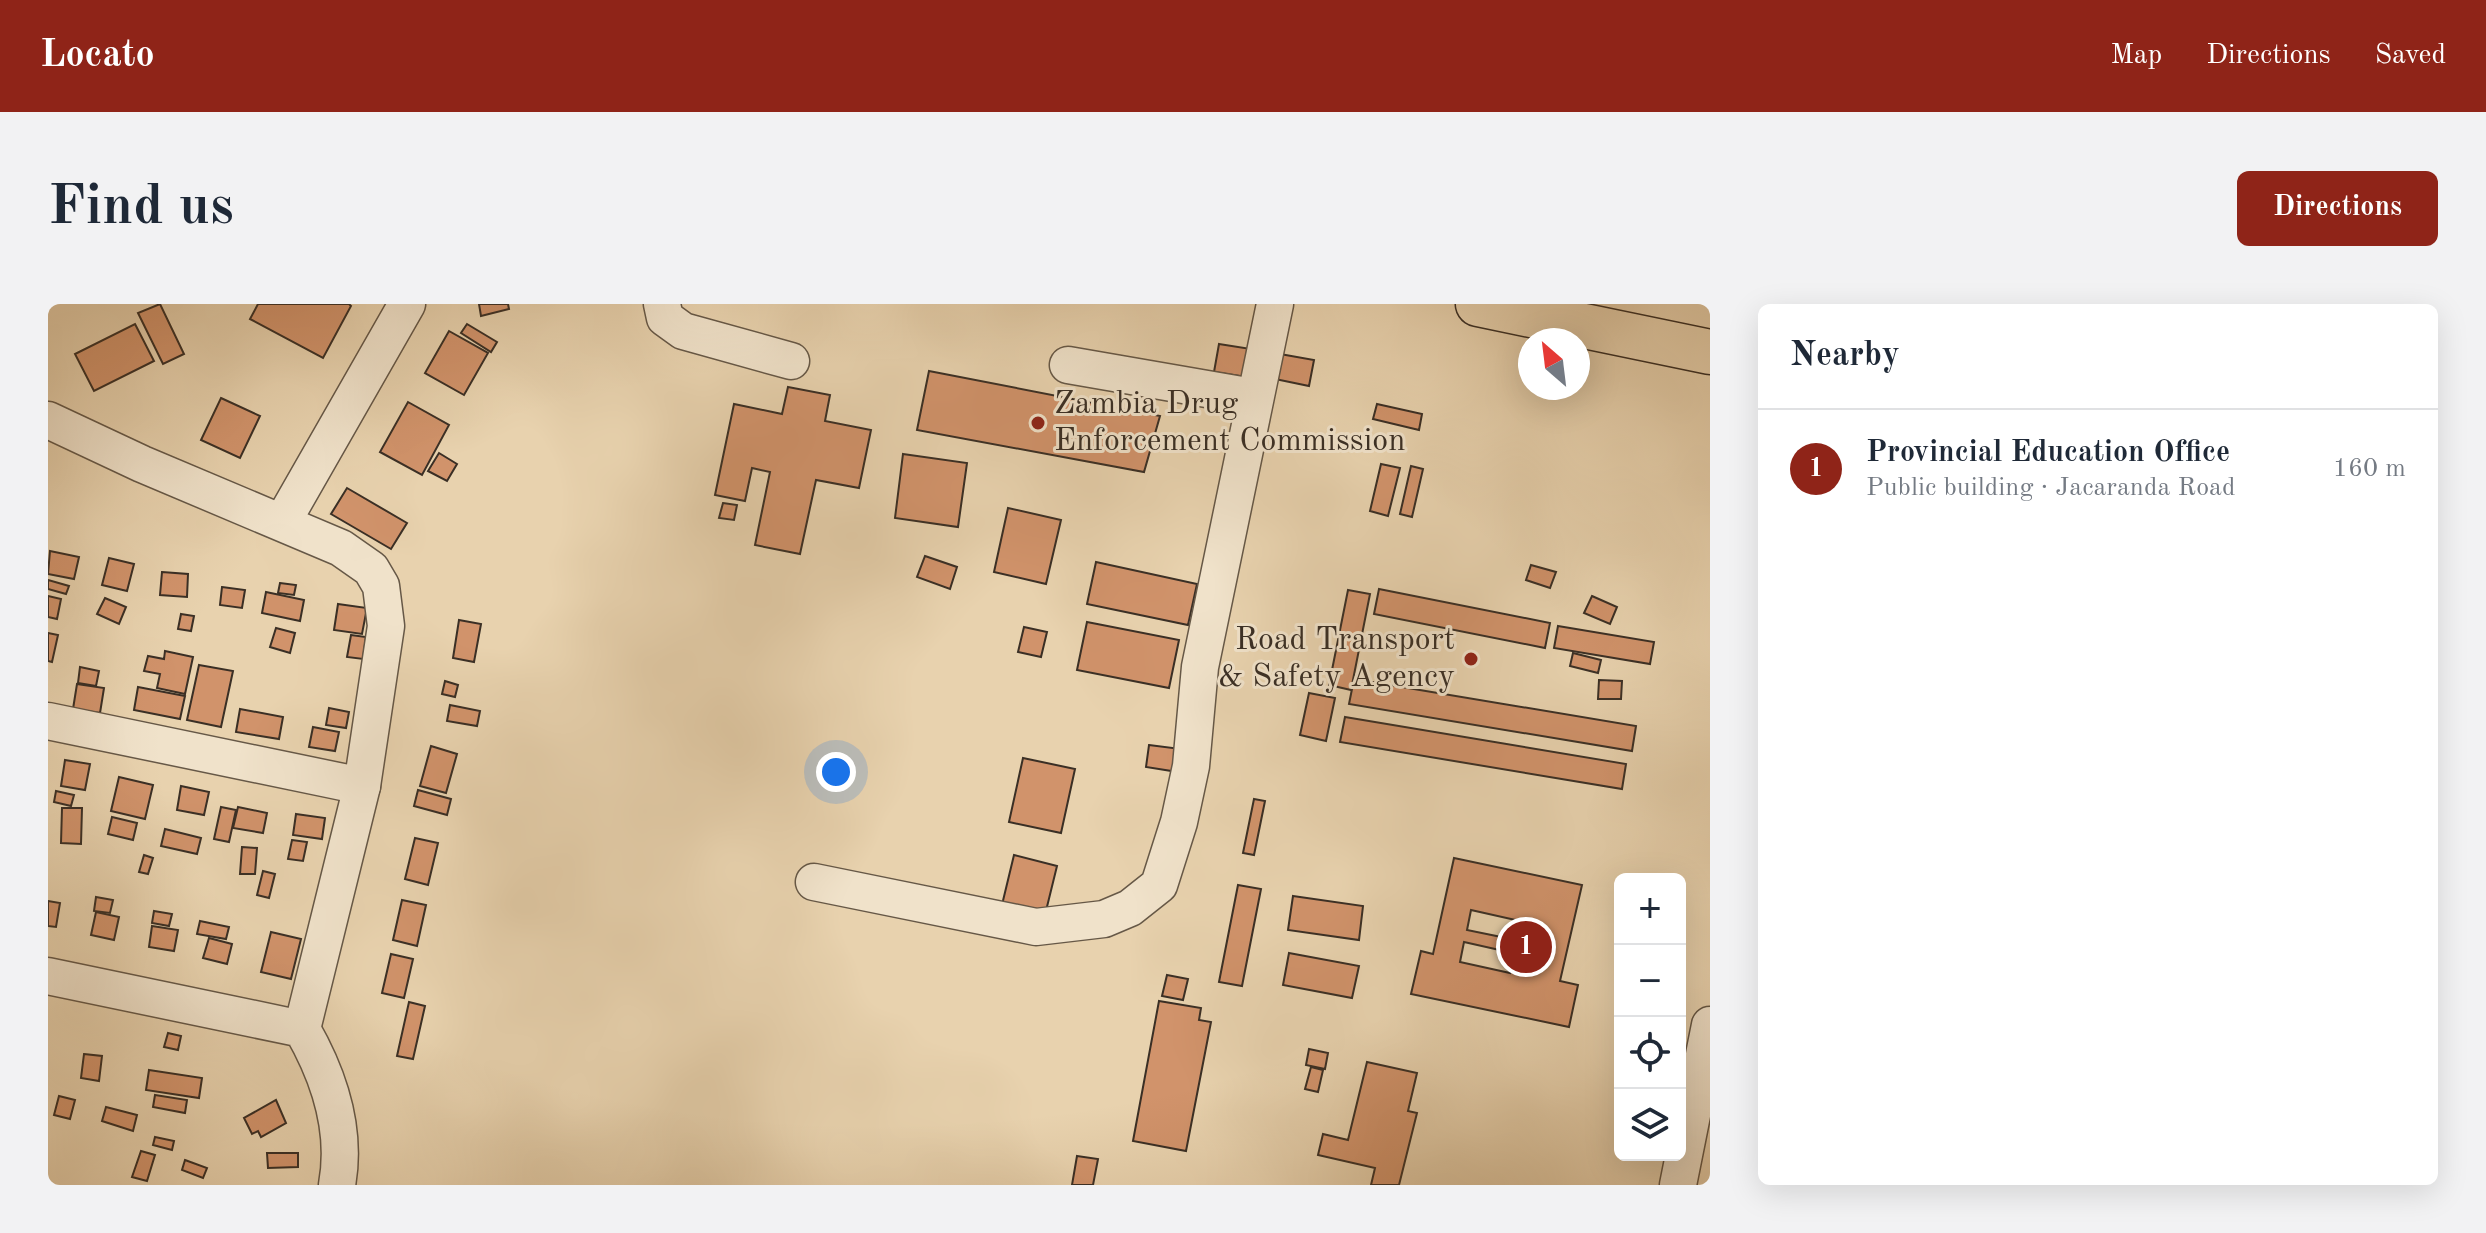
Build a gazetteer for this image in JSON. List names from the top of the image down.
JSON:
{
  "places": ["Zambia Drug Enforcement Commission", "Road Transport & Safety Agency"],
  "north": "top left",
  "page": {
    "header": "Locato",
    "nav": ["Map", "Directions", "Saved"],
    "buttons": "Directions",
    "title": "Find us",
    "heading": "Nearby",
    "list": [
      {
        "mark": "1",
        "name": "Provincial Education Office",
        "note": "Public building · Jacaranda Road",
        "value": "160 m"
      }
    ],
    "map_buttons": ["+", "−"],
    "pins": "1"
  }
}
